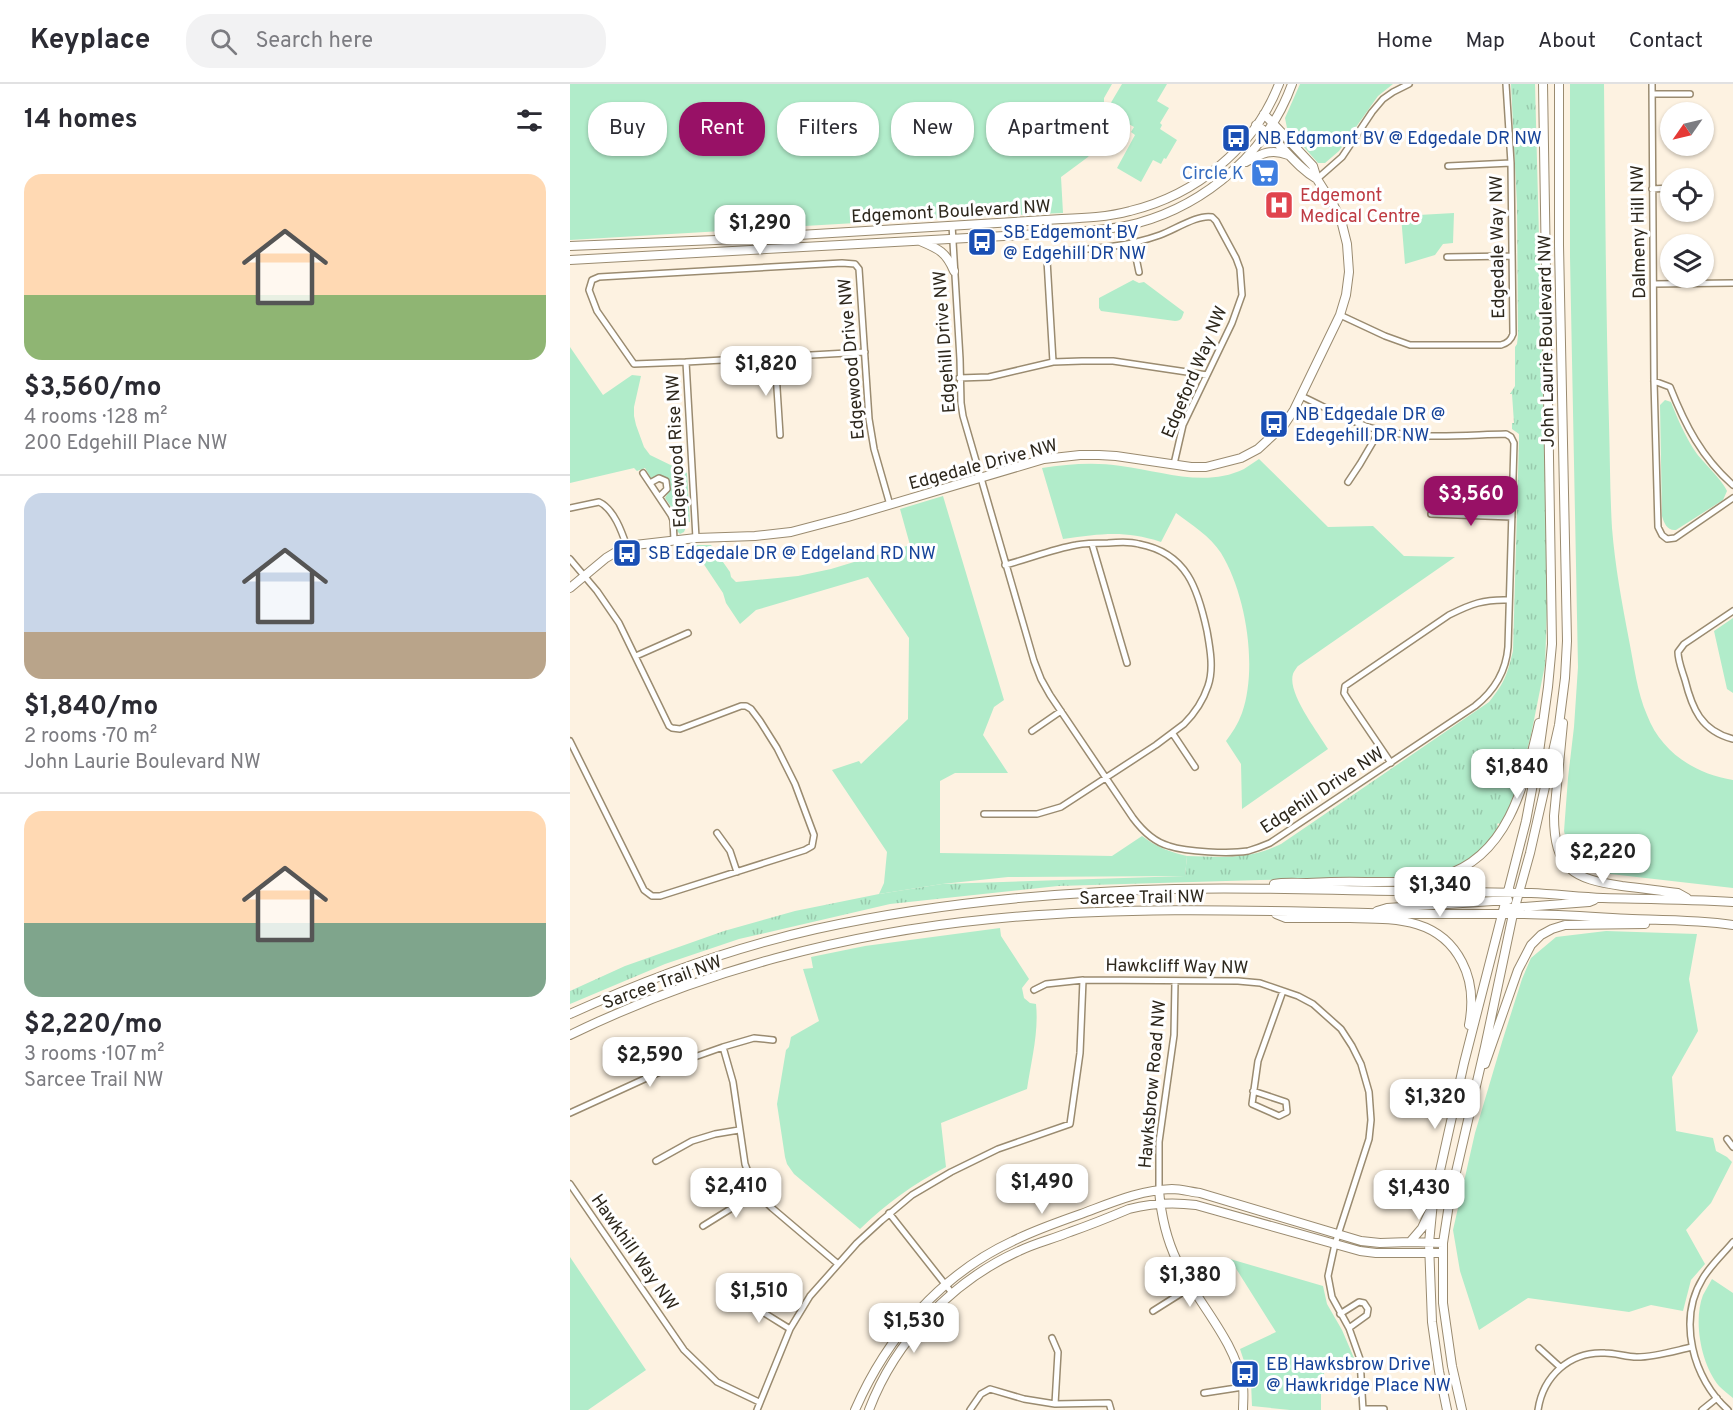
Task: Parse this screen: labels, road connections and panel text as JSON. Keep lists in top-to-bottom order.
{
  "streets": {
    "main road": [
      "Edgemont Boulevard NW",
      "John Laurie Boulevard NW",
      "Edgedale Drive NW",
      "Sarcee Trail NW"
    ],
    "street": [
      "Dalmeny Hill NW",
      "Edgedale Way NW",
      "Edgehill Drive NW",
      "Edgewood Drive NW",
      "Edgeford Way NW",
      "Edgewood Rise NW",
      "Hawkcliff Way NW",
      "Hawksbrow Road NW",
      "Hawkhill Way NW"
    ]
  },
  "crossings": [
    ["Edgemont Boulevard NW", "Edgehill Drive NW"],
    ["Edgemont Boulevard NW", "Edgedale Drive NW"],
    ["Edgedale Way NW", "Edgedale Drive NW"],
    ["John Laurie Boulevard NW", "Sarcee Trail NW"],
    ["Edgehill Drive NW", "Edgedale Drive NW"],
    ["Edgewood Drive NW", "Edgewood Rise NW"],
    ["Edgewood Drive NW", "Edgedale Drive NW"],
    ["Edgeford Way NW", "Edgedale Drive NW"],
    ["Edgewood Rise NW", "Edgedale Drive NW"],
    ["Hawkcliff Way NW", "Hawksbrow Road NW"],
    ["Hawkcliff Way NW", "Hawkhill Way NW"]
  ],
  "places": {
    "bus stop": [
      "NB Edgmont BV @ Edgedale DR NW",
      "SB Edgemont BV @ Edgehill DR NW",
      "NB Edgedale DR @ Edegehill DR NW",
      "SB Edgedale DR @ Edgeland RD NW",
      "EB Hawksbrow Drive @ Hawkridge Place NW"
    ],
    "supermarket": ["Circle K"],
    "hospital": ["Edgemont Medical Centre"]
  },
  "north": "bottom left",
  "page": {
    "header": "Keyplace",
    "search": "Search here",
    "nav": [
      "Home",
      "Map",
      "About",
      "Contact"
    ],
    "heading": "14 homes",
    "chip": [
      "Buy",
      "Rent",
      "Filters",
      "New",
      "Apartment"
    ],
    "list": [
      {
        "name": "$3,560/mo",
        "note": "4 rooms · 128 m² · 200 Edgehill Place NW"
      },
      {
        "name": "$1,840/mo",
        "note": "2 rooms · 70 m² · John Laurie Boulevard NW"
      },
      {
        "name": "$2,220/mo",
        "note": "3 rooms · 107 m² · Sarcee Trail NW"
      }
    ],
    "price": [
      "$1,290",
      "$1,820",
      "$3,560",
      "$1,840",
      "$2,220",
      "$1,340",
      "$2,590",
      "$1,320",
      "$1,490",
      "$2,410",
      "$1,430",
      "$1,380",
      "$1,510",
      "$1,530"
    ]
  }
}
